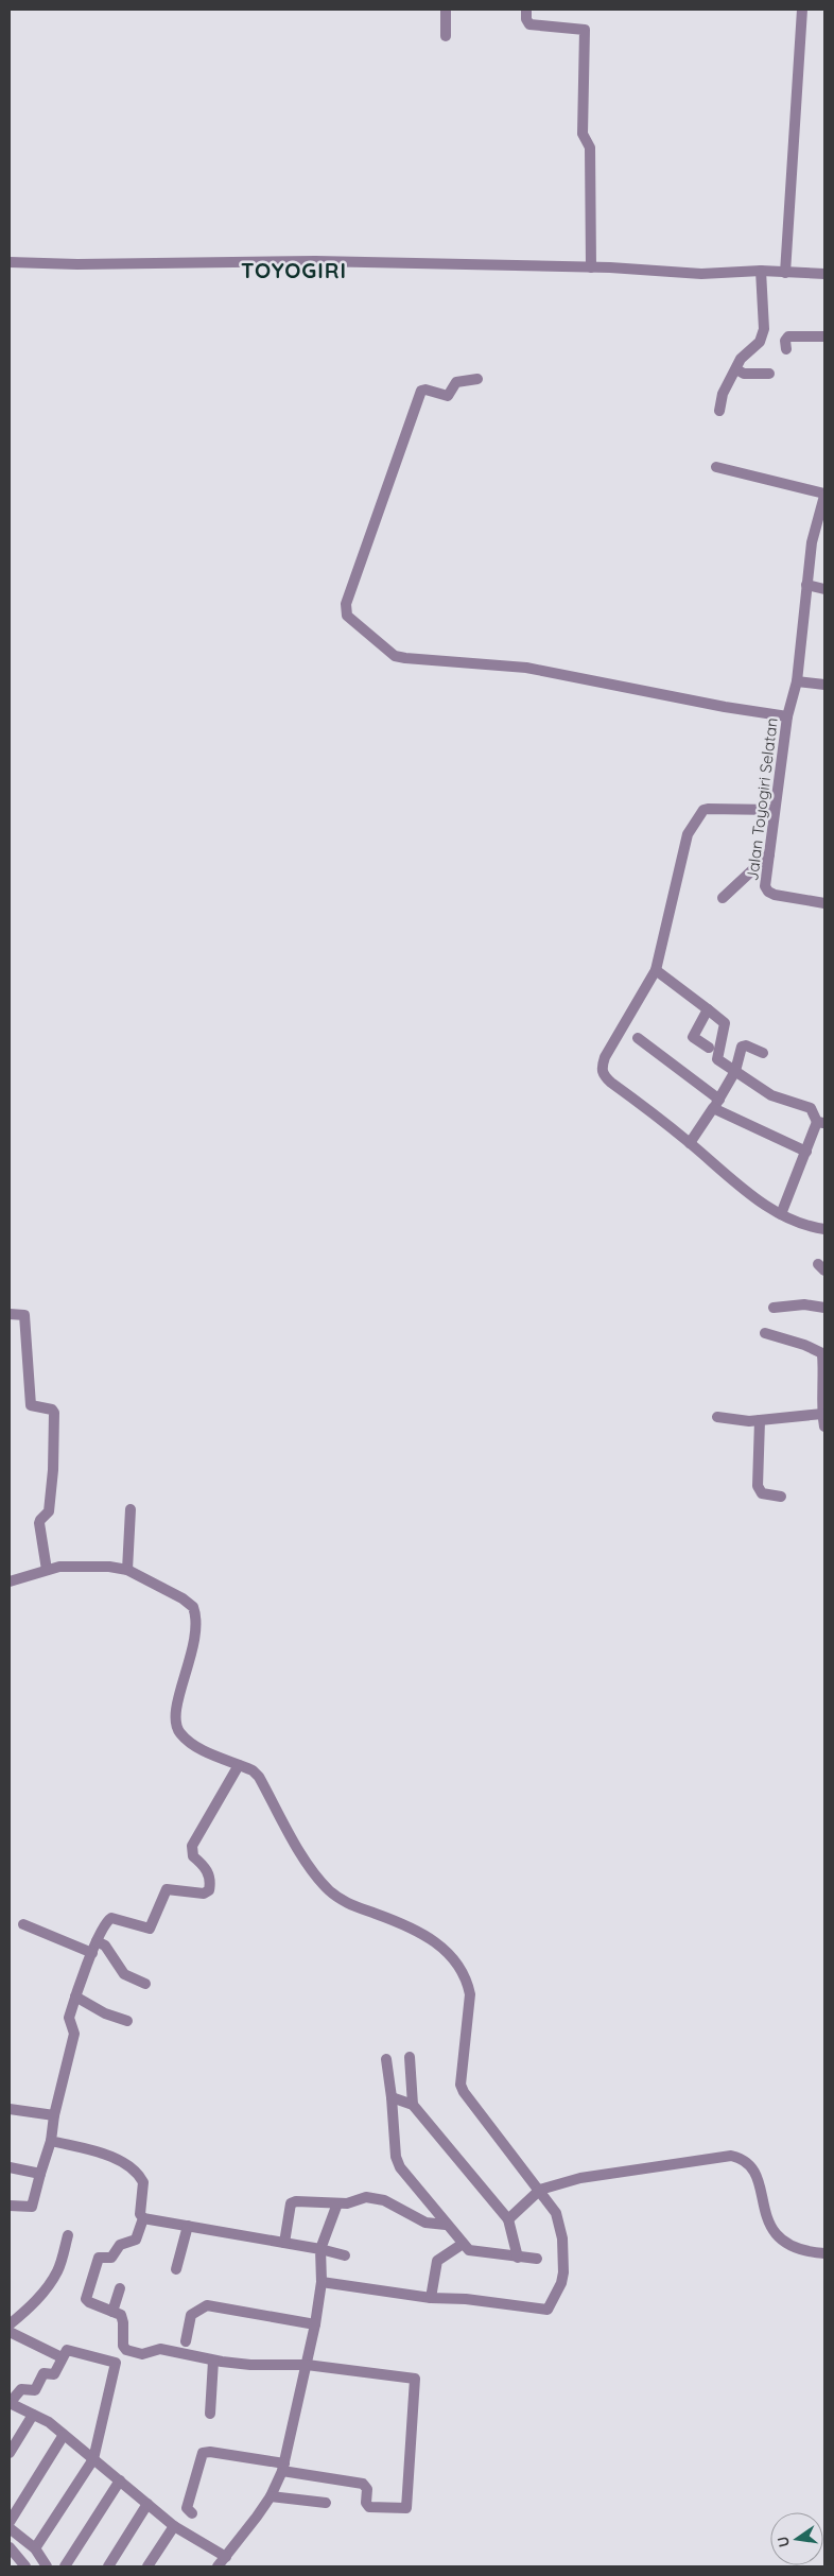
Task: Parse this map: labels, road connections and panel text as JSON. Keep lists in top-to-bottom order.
{
  "streets": {
    "street": ["Jalan Toyogiri Selatan"]
  },
  "districts": ["TOYOGIRI"],
  "north": "left"
}
